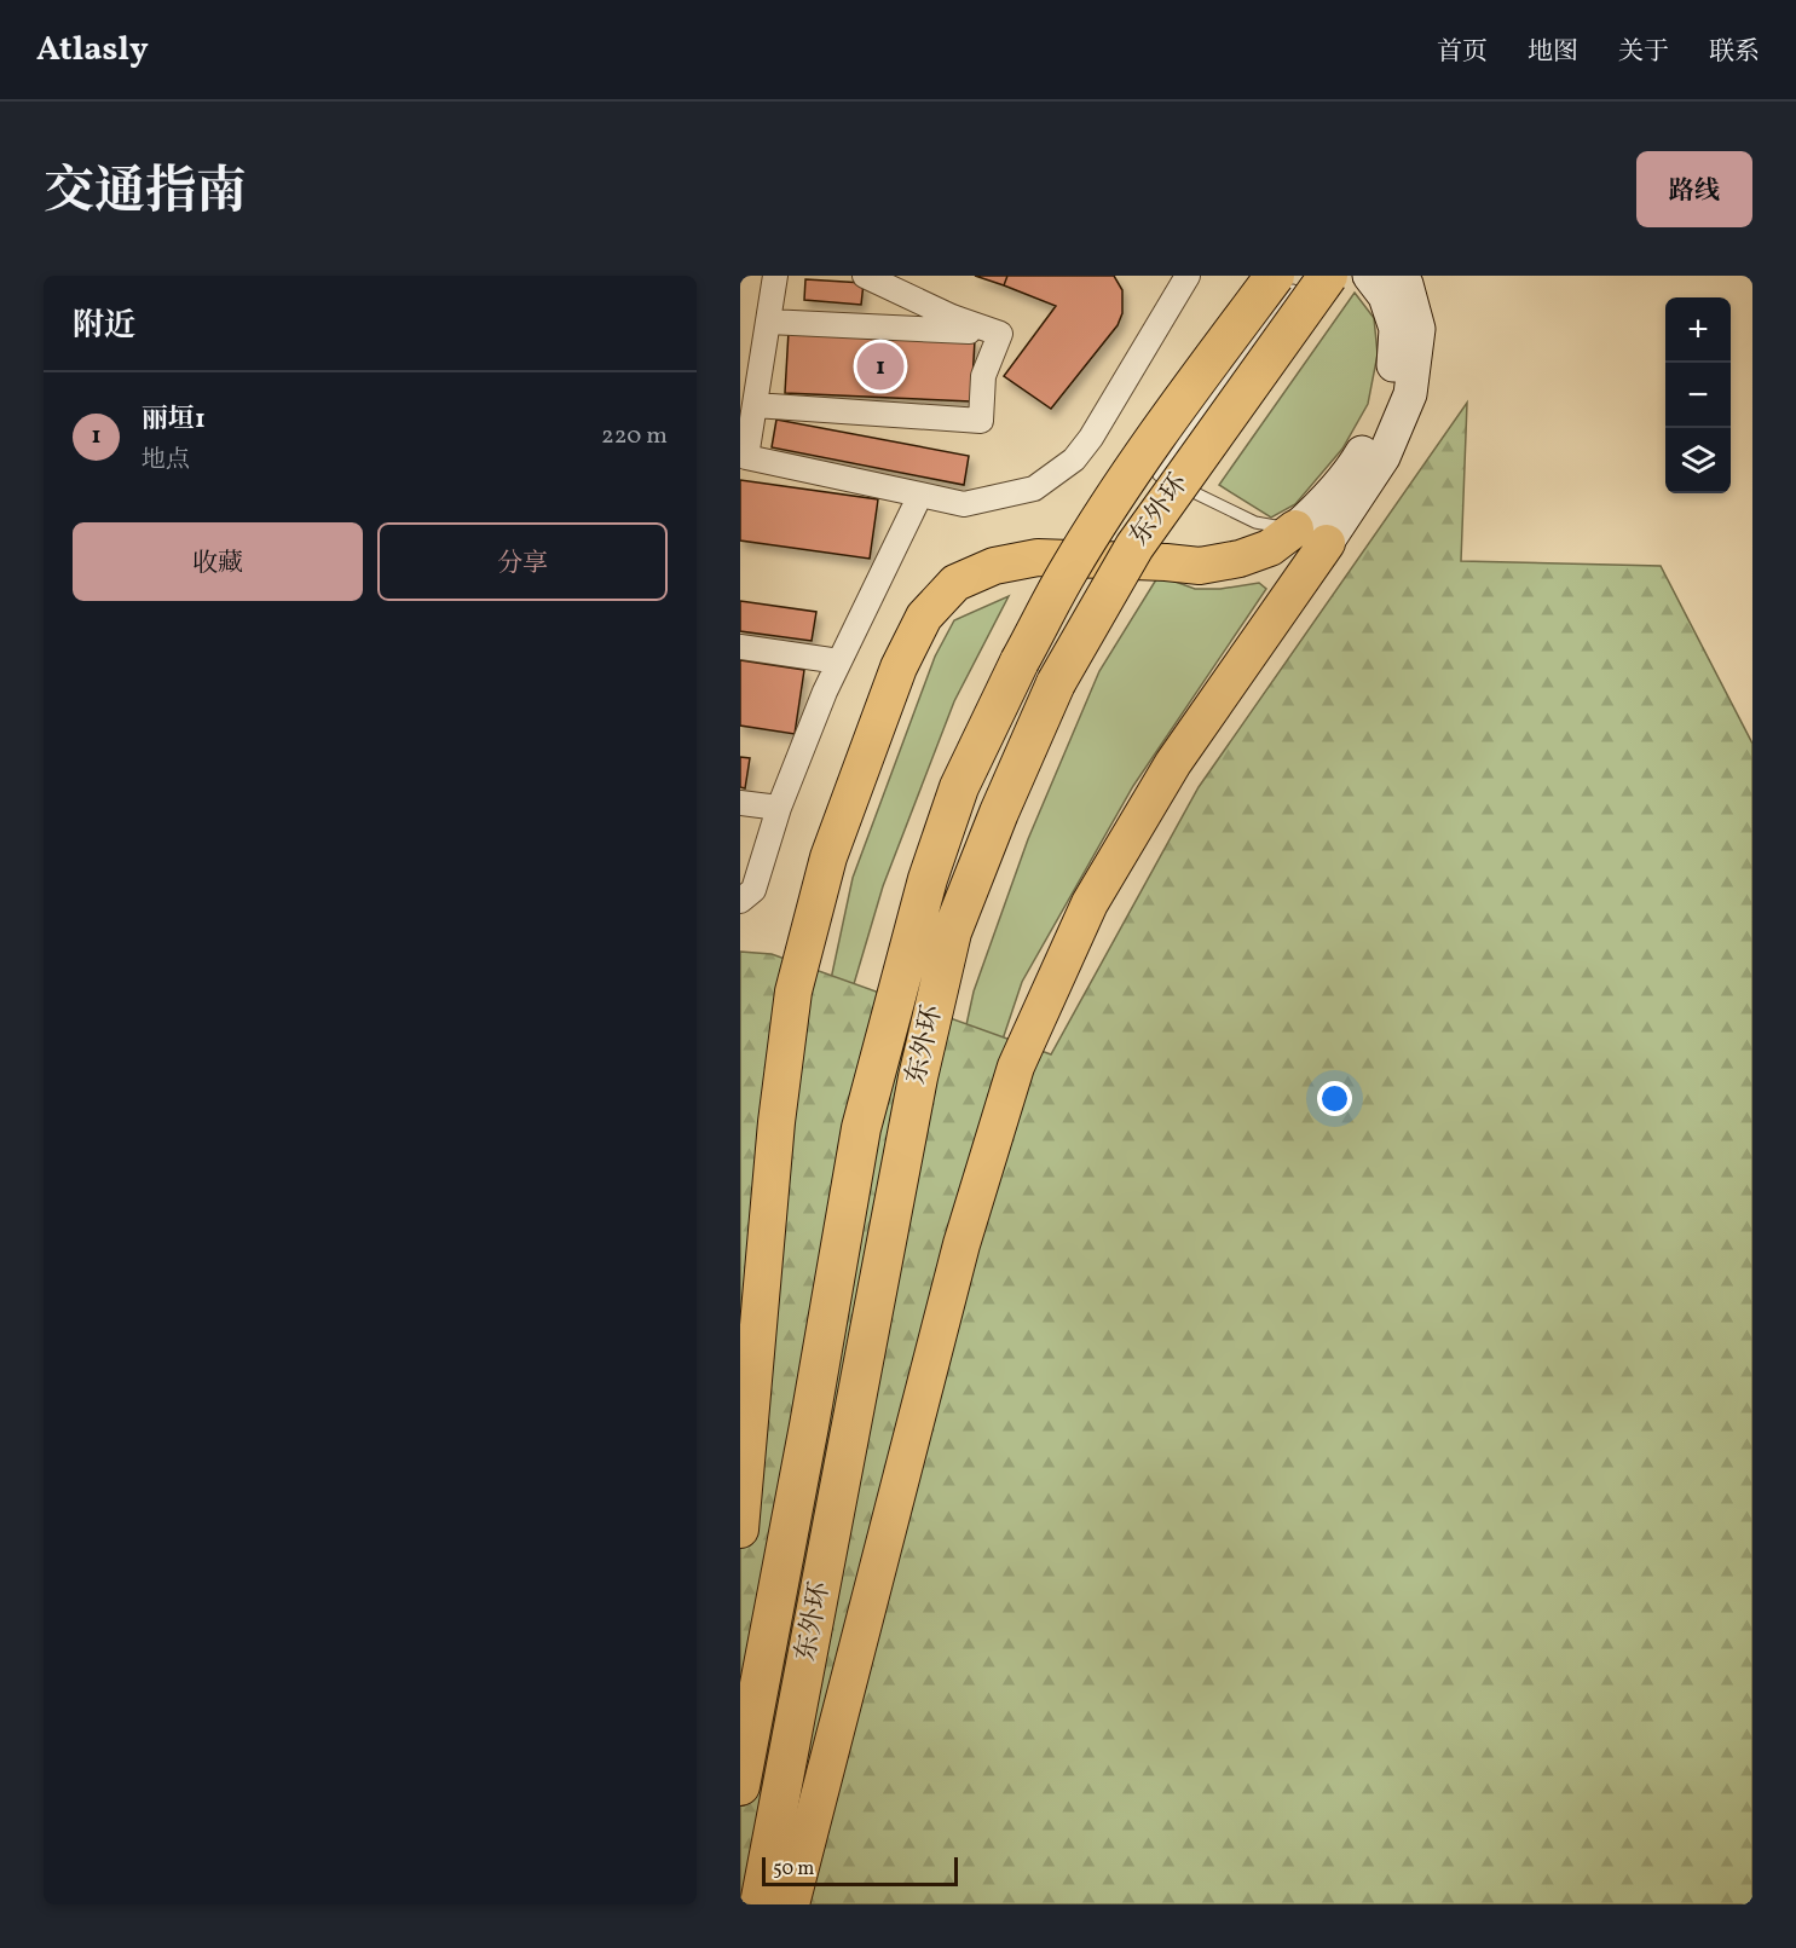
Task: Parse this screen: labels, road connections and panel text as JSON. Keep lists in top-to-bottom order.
{
  "streets": {
    "highway": ["东外环"]
  },
  "scale_bar": "50 m",
  "page": {
    "header": "Atlasly",
    "nav": [
      "首页",
      "地图",
      "关于",
      "联系"
    ],
    "title": "交通指南",
    "buttons": [
      "路线",
      ["收藏", "分享"]
    ],
    "heading": "附近",
    "map_buttons": ["+", "−"],
    "pins": "1",
    "list": [
      {
        "mark": "1",
        "name": "丽垣1",
        "note": "地点",
        "value": "220 m"
      }
    ],
    "scale": "50 m"
  }
}
